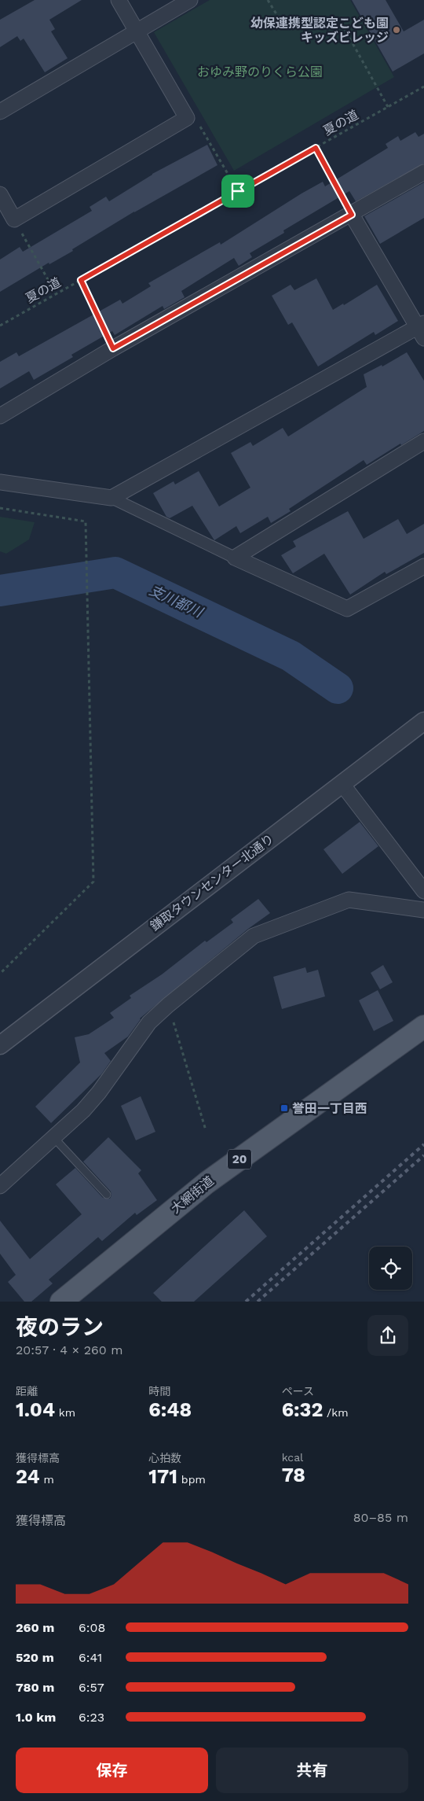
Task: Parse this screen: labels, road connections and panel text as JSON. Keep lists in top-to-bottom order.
{
  "streets": {
    "main road": ["20", "大網街道"],
    "street": ["鎌取タウンセンター北通り"],
    "path": ["夏の道"]
  },
  "water": ["支川都川"],
  "parks": ["おゆみ野のりくら公園"],
  "places": {
    "other": ["幼保連携型認定こども園 キッズビレッジ"],
    "transit": ["誉田一丁目西"]
  },
  "page": {
    "heading": ["夜のラン", "20:57 · 4 × 260 m"],
    "stats": [
      ["距離", "1.04 km"],
      ["時間", "6:48"],
      ["ペース", "6:32 /km"],
      ["獲得標高", "24 m"],
      ["心拍数", "171 bpm"],
      ["kcal", "78"]
    ],
    "chart": ["獲得標高", "80–85 m"],
    "list": [
      {
        "name": "260 m",
        "note": "6:08"
      },
      {
        "name": "520 m",
        "note": "6:41"
      },
      {
        "name": "780 m",
        "note": "6:57"
      },
      {
        "name": "1.0 km",
        "note": "6:23"
      }
    ],
    "buttons": ["保存", "共有"]
  }
}
